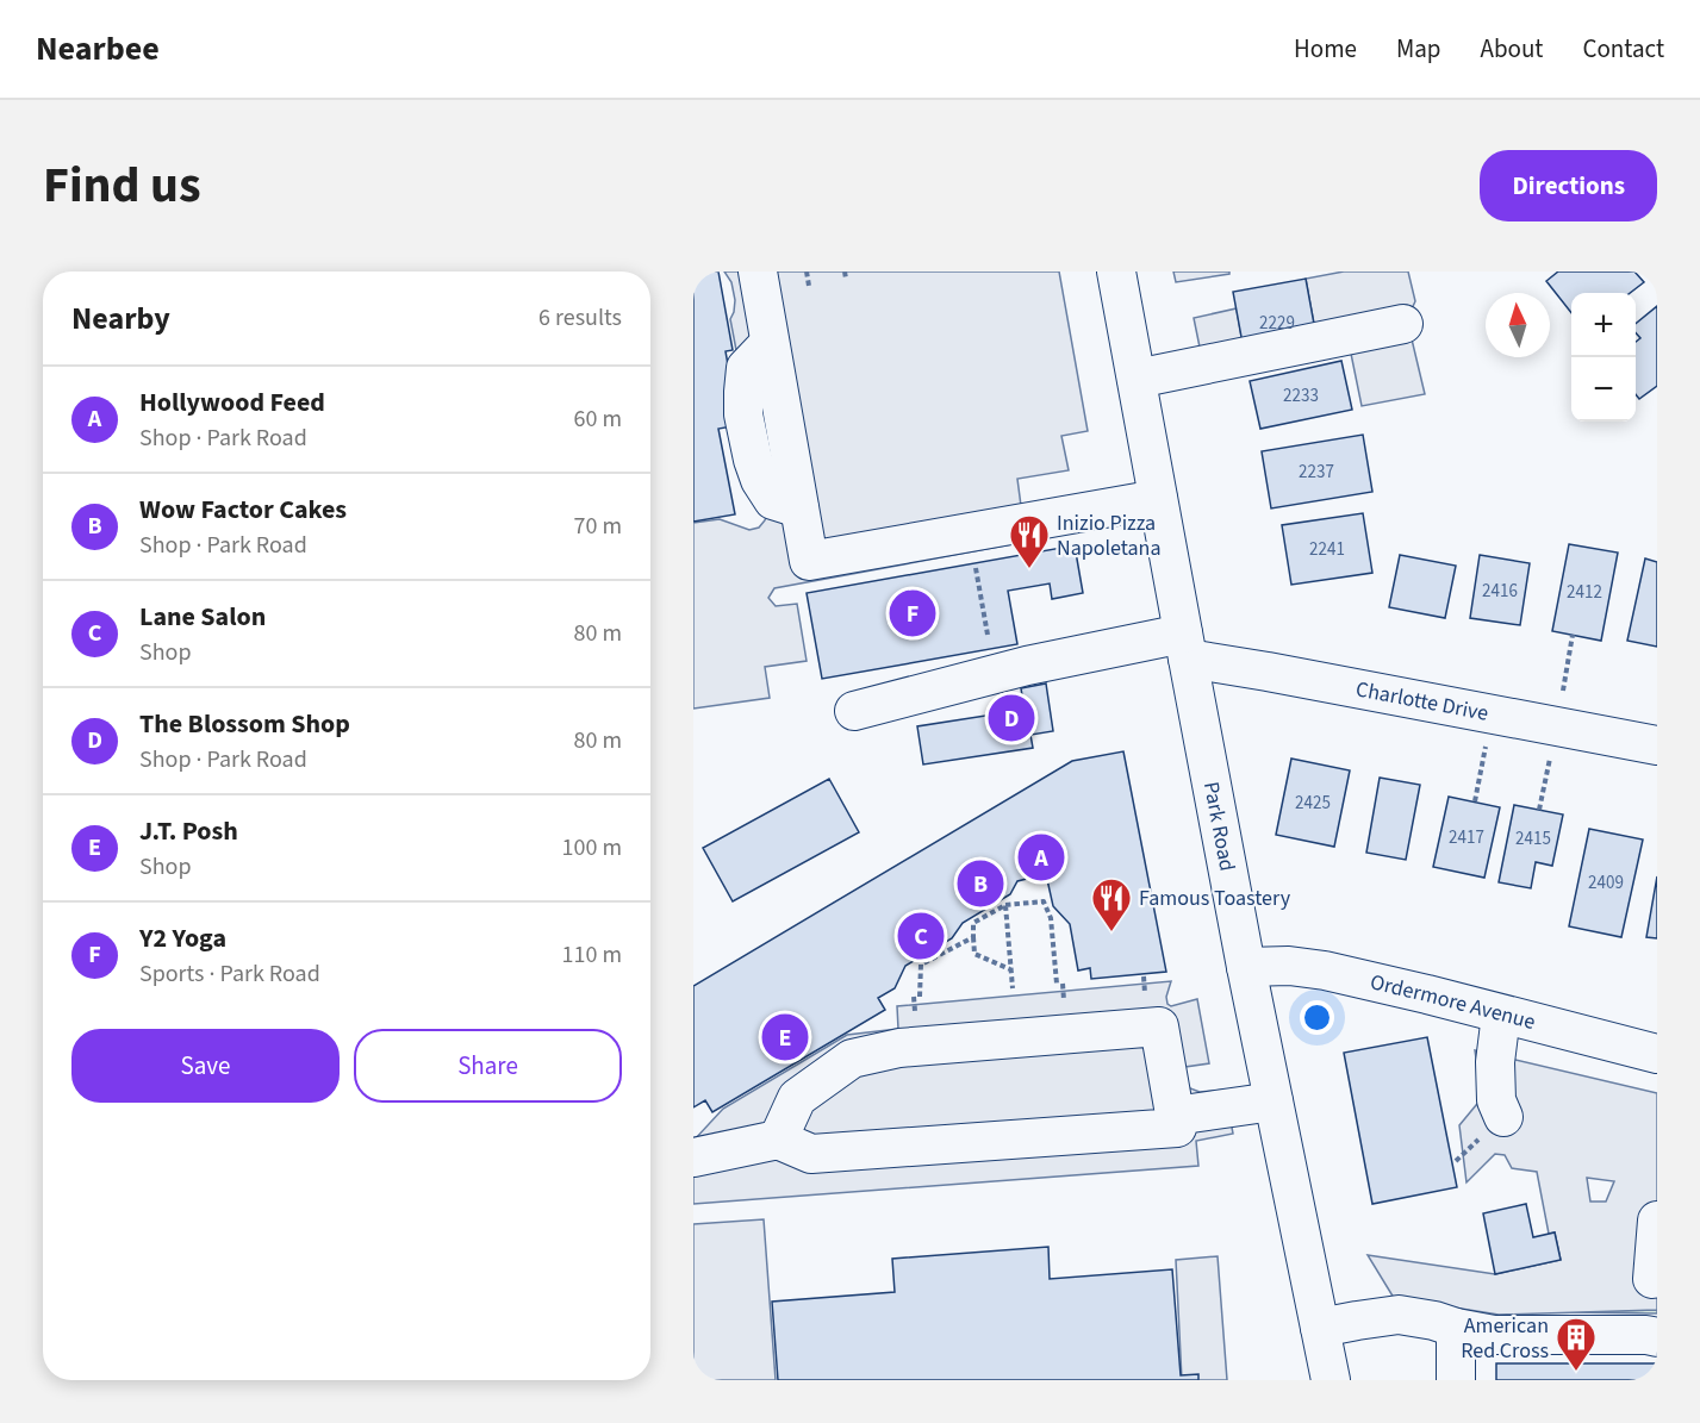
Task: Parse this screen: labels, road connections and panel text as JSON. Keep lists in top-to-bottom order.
{
  "streets": {
    "street": ["Charlotte Drive", "Park Road", "Ordermore Avenue"]
  },
  "crossings": [
    ["Charlotte Drive", "Park Road"],
    ["Park Road", "Ordermore Avenue"]
  ],
  "places": {
    "restaurant": ["Inizio Pizza Napoletana", "Famous Toastery"],
    "building": ["American Red Cross"]
  },
  "house_numbers": [
    "2229",
    "2233",
    "2237",
    "2241",
    "2416",
    "2412",
    "2425",
    "2417",
    "2415",
    "2409"
  ],
  "north": "top",
  "page": {
    "header": "Nearbee",
    "nav": [
      "Home",
      "Map",
      "About",
      "Contact"
    ],
    "title": "Find us",
    "buttons": [
      "Directions",
      ["Save", "Share"]
    ],
    "heading": ["Nearby", "6 results"],
    "map_buttons": ["+", "−"],
    "list": [
      {
        "mark": "A",
        "name": "Hollywood Feed",
        "note": "Shop · Park Road",
        "value": "60 m"
      },
      {
        "mark": "B",
        "name": "Wow Factor Cakes",
        "note": "Shop · Park Road",
        "value": "70 m"
      },
      {
        "mark": "C",
        "name": "Lane Salon",
        "note": "Shop",
        "value": "80 m"
      },
      {
        "mark": "D",
        "name": "The Blossom Shop",
        "note": "Shop · Park Road",
        "value": "80 m"
      },
      {
        "mark": "E",
        "name": "J.T. Posh",
        "note": "Shop",
        "value": "100 m"
      },
      {
        "mark": "F",
        "name": "Y2 Yoga",
        "note": "Sports · Park Road",
        "value": "110 m"
      }
    ],
    "pins": [
      "F",
      "D",
      "A",
      "B",
      "C",
      "E"
    ]
  }
}
